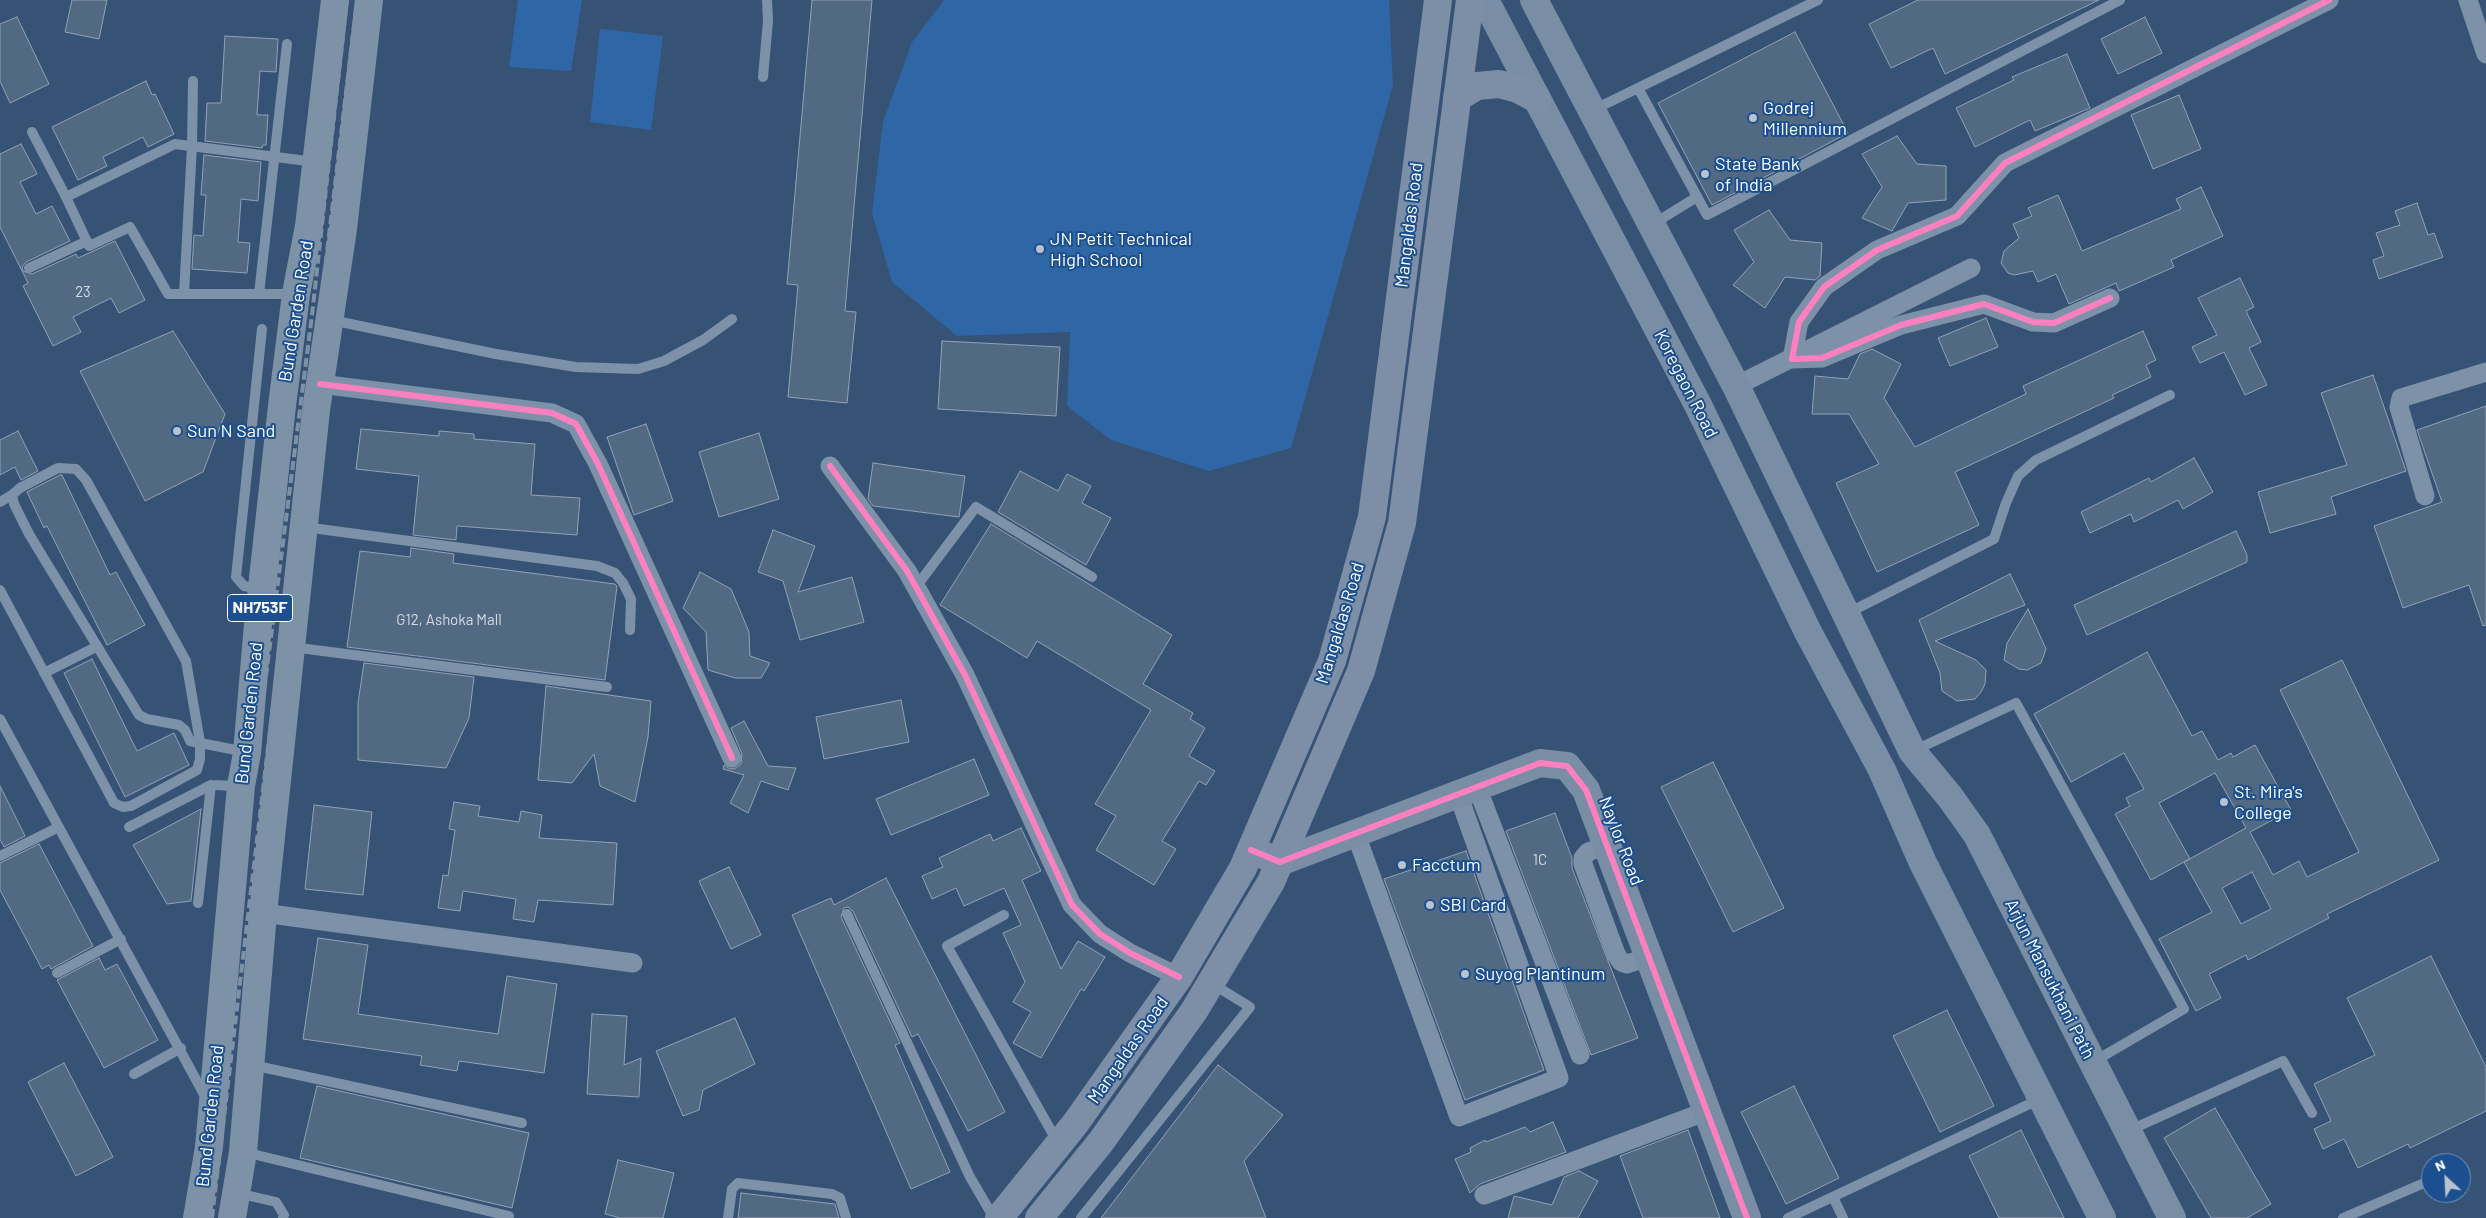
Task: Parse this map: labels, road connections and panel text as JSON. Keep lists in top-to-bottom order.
{
  "streets": {
    "highway": ["Bund Garden Road", "NH753F"],
    "main road": [
      "Mangaldas Road",
      "Koregaon Road",
      "Naylor Road",
      "Arjun Mansukhani Path"
    ]
  },
  "crossings": [
    ["Mangaldas Road", "Naylor Road"]
  ],
  "places": [
    "Godrej Millennium",
    "State Bank of India",
    "JN Petit Technical High School",
    "Sun N Sand",
    "St. Mira's College",
    "Facctum",
    "SBI Card",
    "Suyog Plantinum"
  ],
  "house_numbers": ["23", "G12, Ashoka Mall", "1C"],
  "north": "top left"
}
